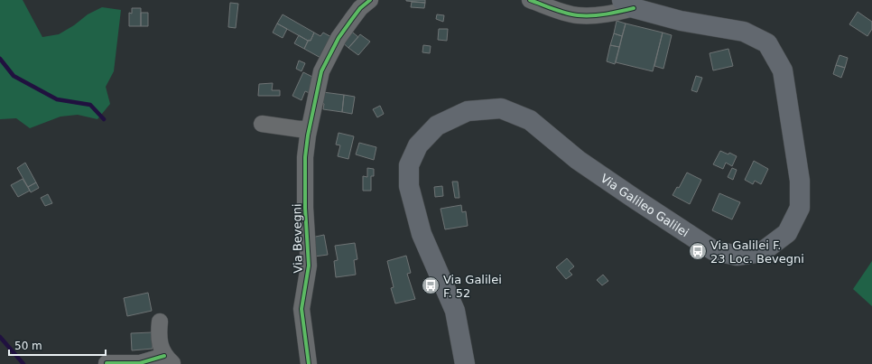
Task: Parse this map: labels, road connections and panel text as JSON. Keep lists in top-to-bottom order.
{
  "streets": {
    "main road": ["Via Galileo Galilei"],
    "street": ["Via Bevegni"]
  },
  "places": {
    "bus stop": ["Via Galilei F. 23 Loc. Bevegni", "Via Galilei F. 52"]
  },
  "scale_bar": "50 m"
}
